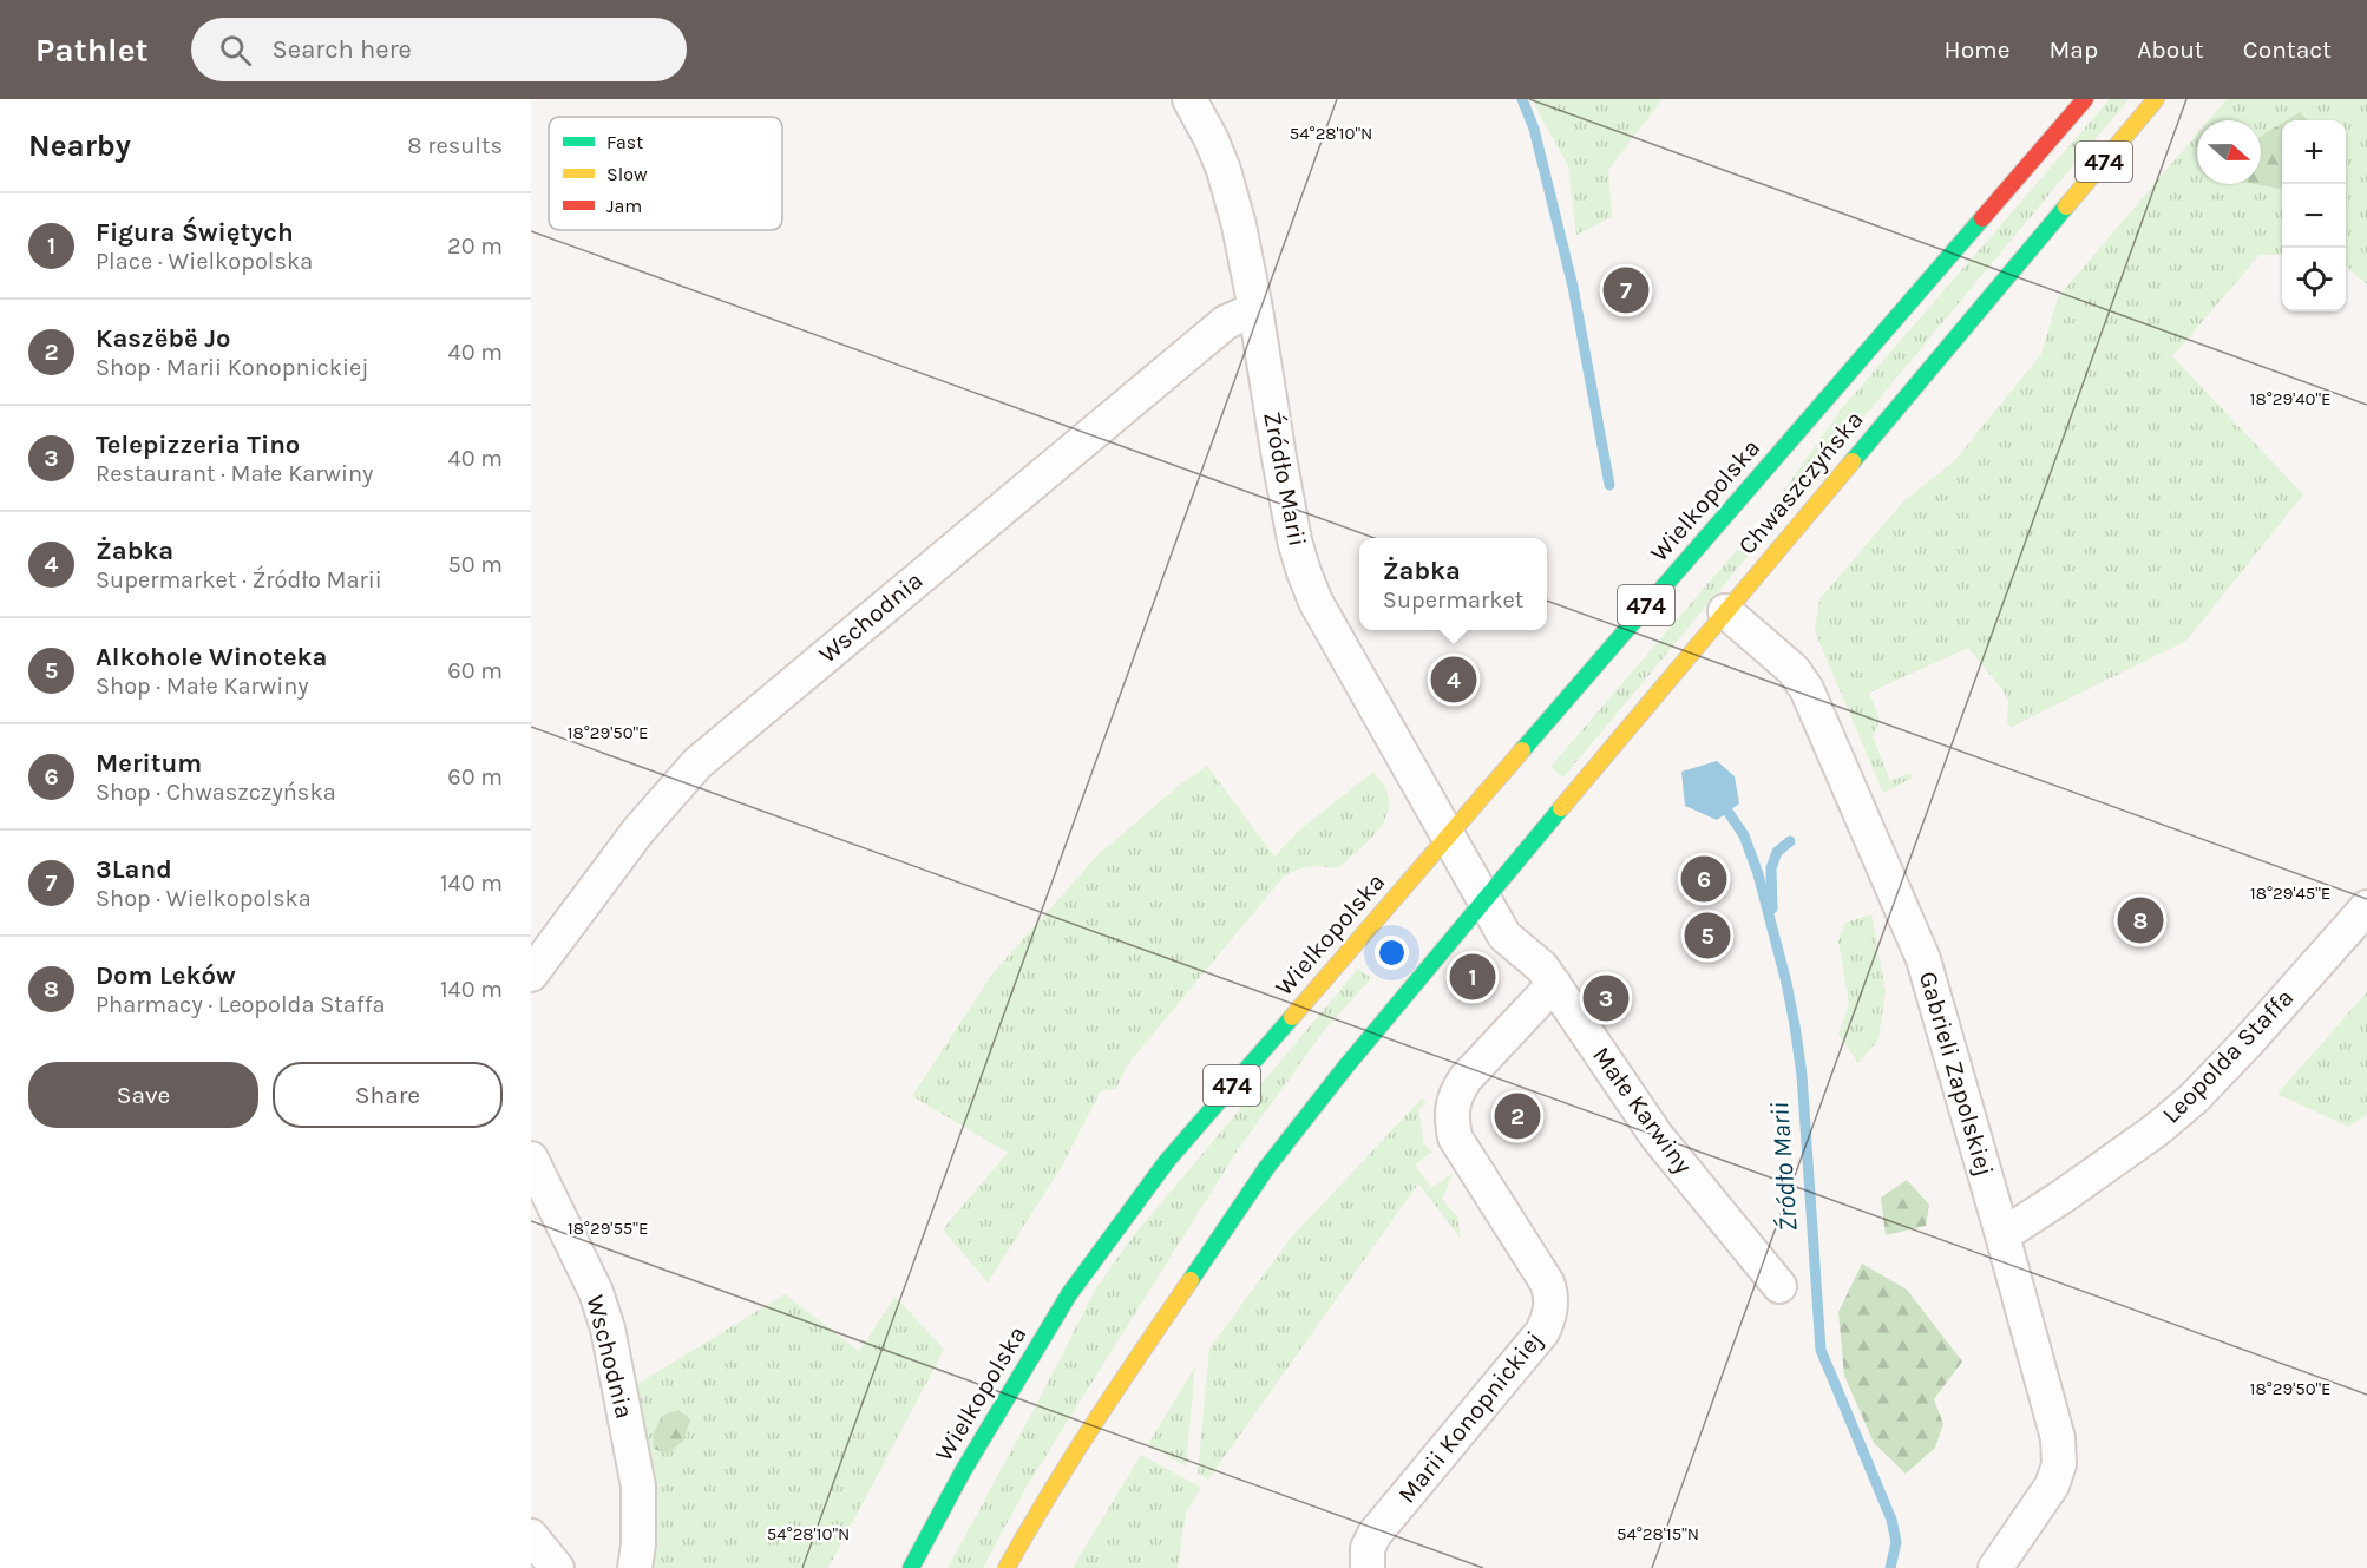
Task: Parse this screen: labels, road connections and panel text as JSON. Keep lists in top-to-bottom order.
{
  "streets": {
    "main road": ["474", "Chwaszczyńska", "Wielkopolska"],
    "street": [
      "Źródło Marii",
      "Wschodnia",
      "Leopolda Staffa",
      "Gabrieli Zapolskiej",
      "Małe Karwiny",
      "Marii Konopnickiej"
    ]
  },
  "crossings": [
    ["474", "Źródło Marii"],
    ["474", "Chwaszczyńska"],
    ["474", "Małe Karwiny"],
    ["Źródło Marii", "Chwaszczyńska"],
    ["Źródło Marii", "Wielkopolska"],
    ["Źródło Marii", "Wschodnia"],
    ["Źródło Marii", "Małe Karwiny"],
    ["Chwaszczyńska", "Wielkopolska"],
    ["Chwaszczyńska", "Gabrieli Zapolskiej"],
    ["Chwaszczyńska", "Małe Karwiny"],
    ["Leopolda Staffa", "Gabrieli Zapolskiej"],
    ["Małe Karwiny", "Marii Konopnickiej"]
  ],
  "water": ["Źródło Marii"],
  "legend": ["Fast", "Slow", "Jam"],
  "north": "right",
  "page": {
    "header": "Pathlet",
    "search": "Search here",
    "nav": [
      "Home",
      "Map",
      "About",
      "Contact"
    ],
    "heading": ["Nearby", "8 results"],
    "map_buttons": ["+", "−"],
    "list": [
      {
        "mark": "1",
        "name": "Figura Świętych",
        "note": "Place · Wielkopolska",
        "value": "20 m"
      },
      {
        "mark": "2",
        "name": "Kaszëbë Jo",
        "note": "Shop · Marii Konopnickiej",
        "value": "40 m"
      },
      {
        "mark": "3",
        "name": "Telepizzeria Tino",
        "note": "Restaurant · Małe Karwiny",
        "value": "40 m"
      },
      {
        "mark": "4",
        "name": "Żabka",
        "note": "Supermarket · Źródło Marii",
        "value": "50 m"
      },
      {
        "mark": "5",
        "name": "Alkohole Winoteka",
        "note": "Shop · Małe Karwiny",
        "value": "60 m"
      },
      {
        "mark": "6",
        "name": "Meritum",
        "note": "Shop · Chwaszczyńska",
        "value": "60 m"
      },
      {
        "mark": "7",
        "name": "3Land",
        "note": "Shop · Wielkopolska",
        "value": "140 m"
      },
      {
        "mark": "8",
        "name": "Dom Leków",
        "note": "Pharmacy · Leopolda Staffa",
        "value": "140 m"
      }
    ],
    "pins": [
      "7",
      "4",
      "6",
      "8",
      "5",
      "1",
      "3",
      "2"
    ],
    "popup": ["Żabka", "Supermarket"],
    "buttons": ["Save", "Share"]
  },
  "coordinates": [
    "54°28'10\"N",
    "18°29'40\"E",
    "18°29'50\"E",
    "18°29'45\"E",
    "18°29'55\"E",
    "54°28'15\"N"
  ]
}
